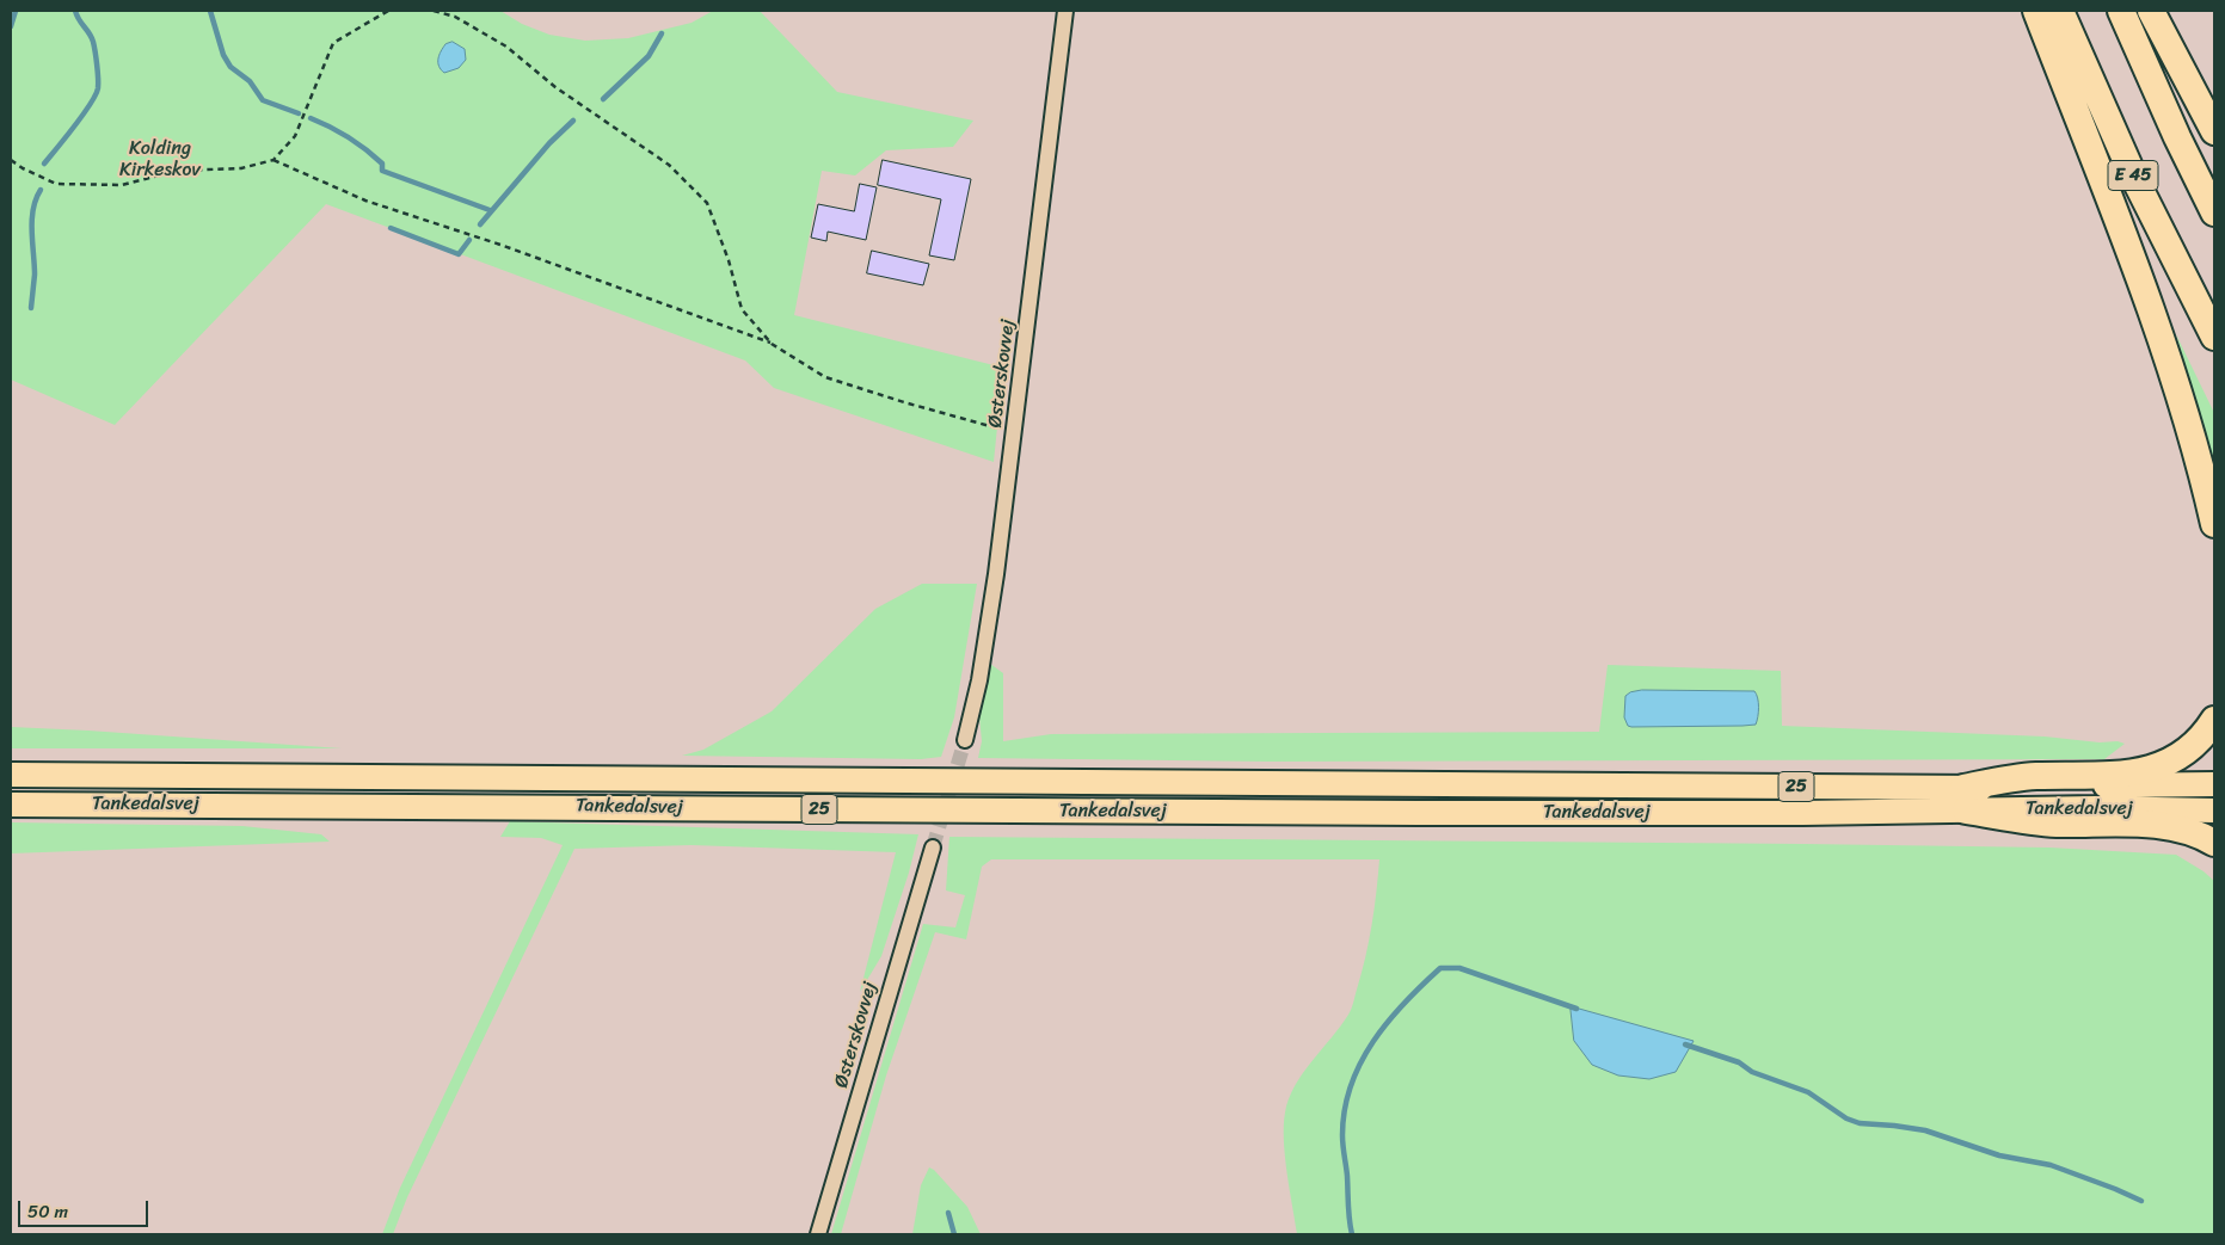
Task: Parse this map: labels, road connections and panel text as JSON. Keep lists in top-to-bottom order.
{
  "streets": {
    "highway": ["E 45", "25", "Tankedalsvej"],
    "street": ["Østerskovvej"]
  },
  "parks": ["Kolding Kirkeskov"],
  "scale_bar": "50 m"
}
